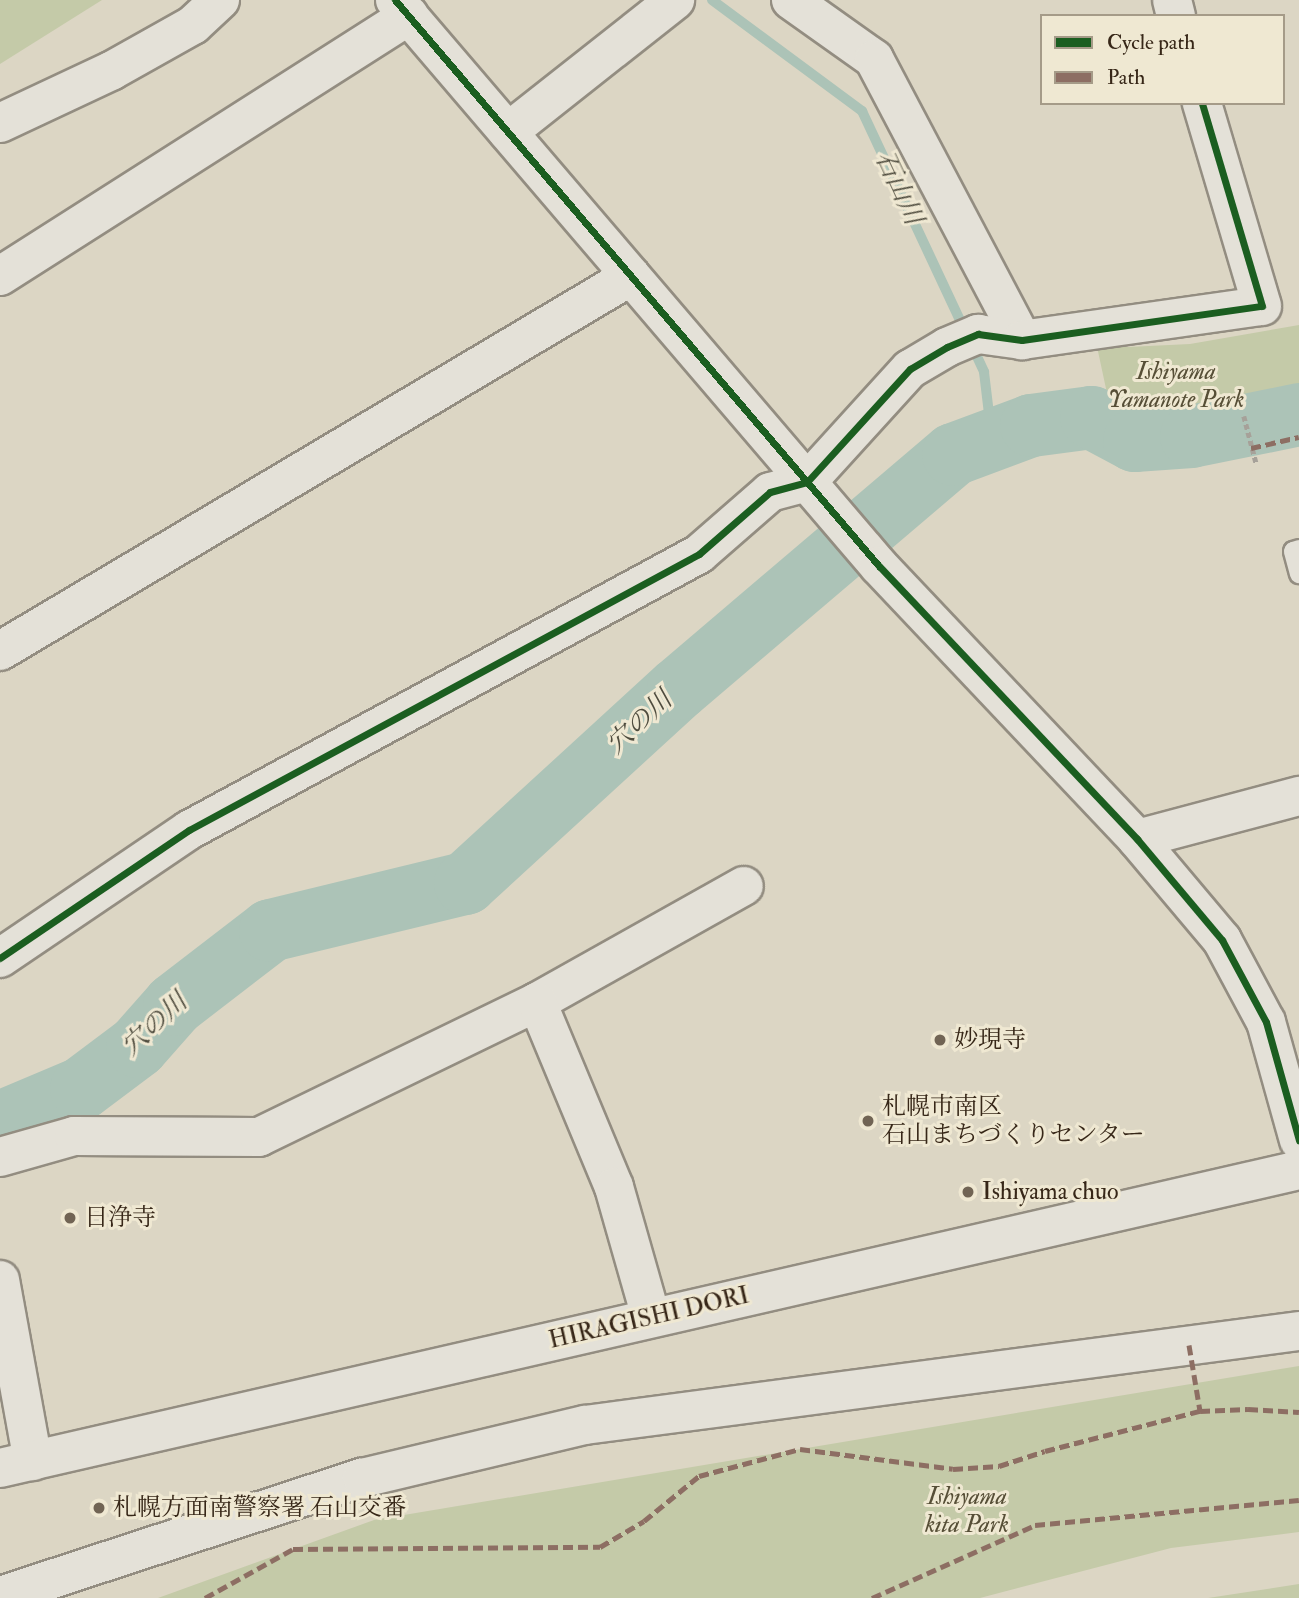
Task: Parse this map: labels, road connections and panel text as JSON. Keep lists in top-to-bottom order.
{
  "streets": {
    "street": ["HIRAGISHI DORI"]
  },
  "water": ["石山川", "穴の川"],
  "parks": ["Ishiyama Yamanote Park", "Ishiyama kita Park"],
  "places": [
    "妙現寺",
    "札幌市南区 石山まちづくりセンター",
    "Ishiyama chuo",
    "日浄寺",
    "札幌方面南警察署 石山交番"
  ],
  "legend": ["Cycle path", "Path"]
}
